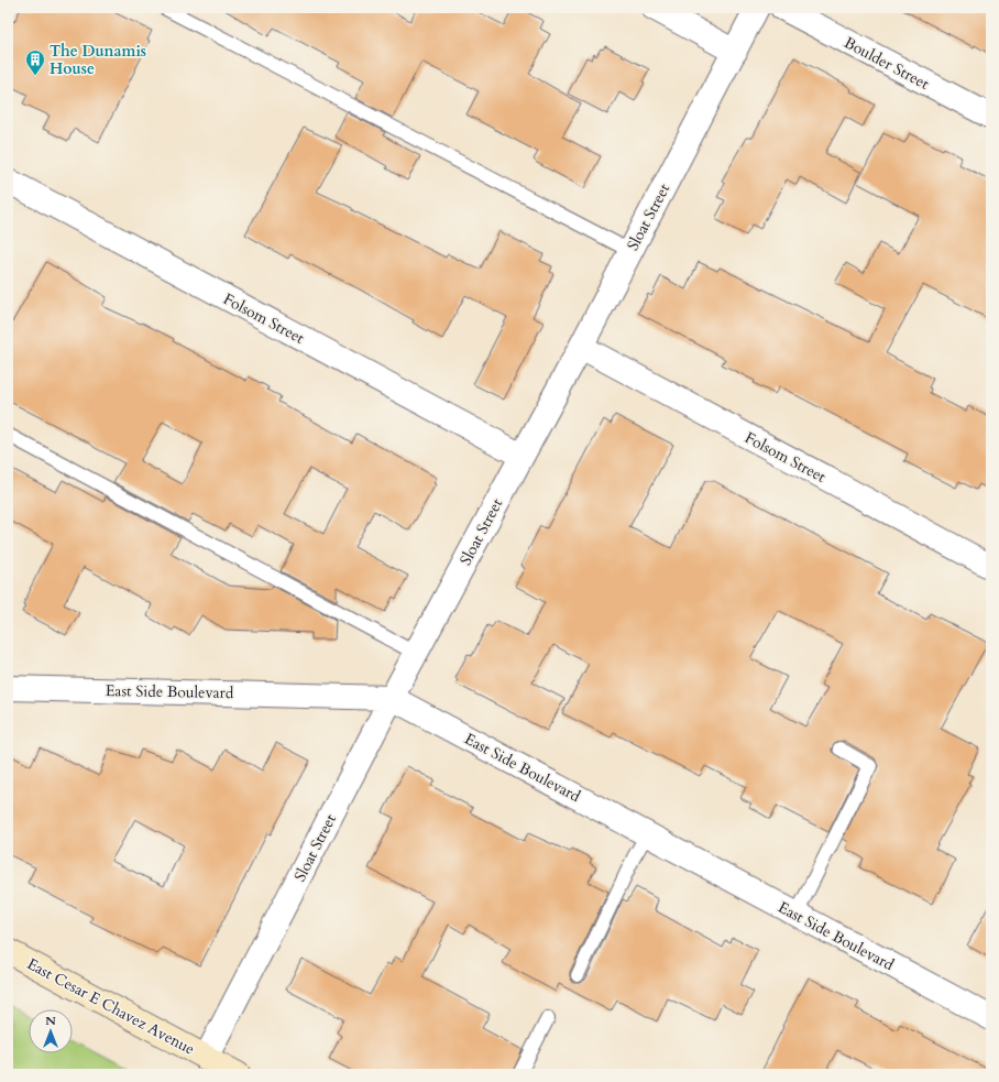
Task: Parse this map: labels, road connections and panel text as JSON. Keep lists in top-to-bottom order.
{
  "streets": {
    "main road": ["East Cesar E Chavez Avenue"],
    "street": [
      "Boulder Street",
      "Sloat Street",
      "Folsom Street",
      "East Side Boulevard"
    ]
  },
  "crossings": [
    ["Sloat Street", "Folsom Street"],
    ["Sloat Street", "East Side Boulevard"],
    ["Sloat Street", "East Cesar E Chavez Avenue"]
  ],
  "places": {
    "building": ["The Dunamis House"]
  },
  "north": "top"
}
